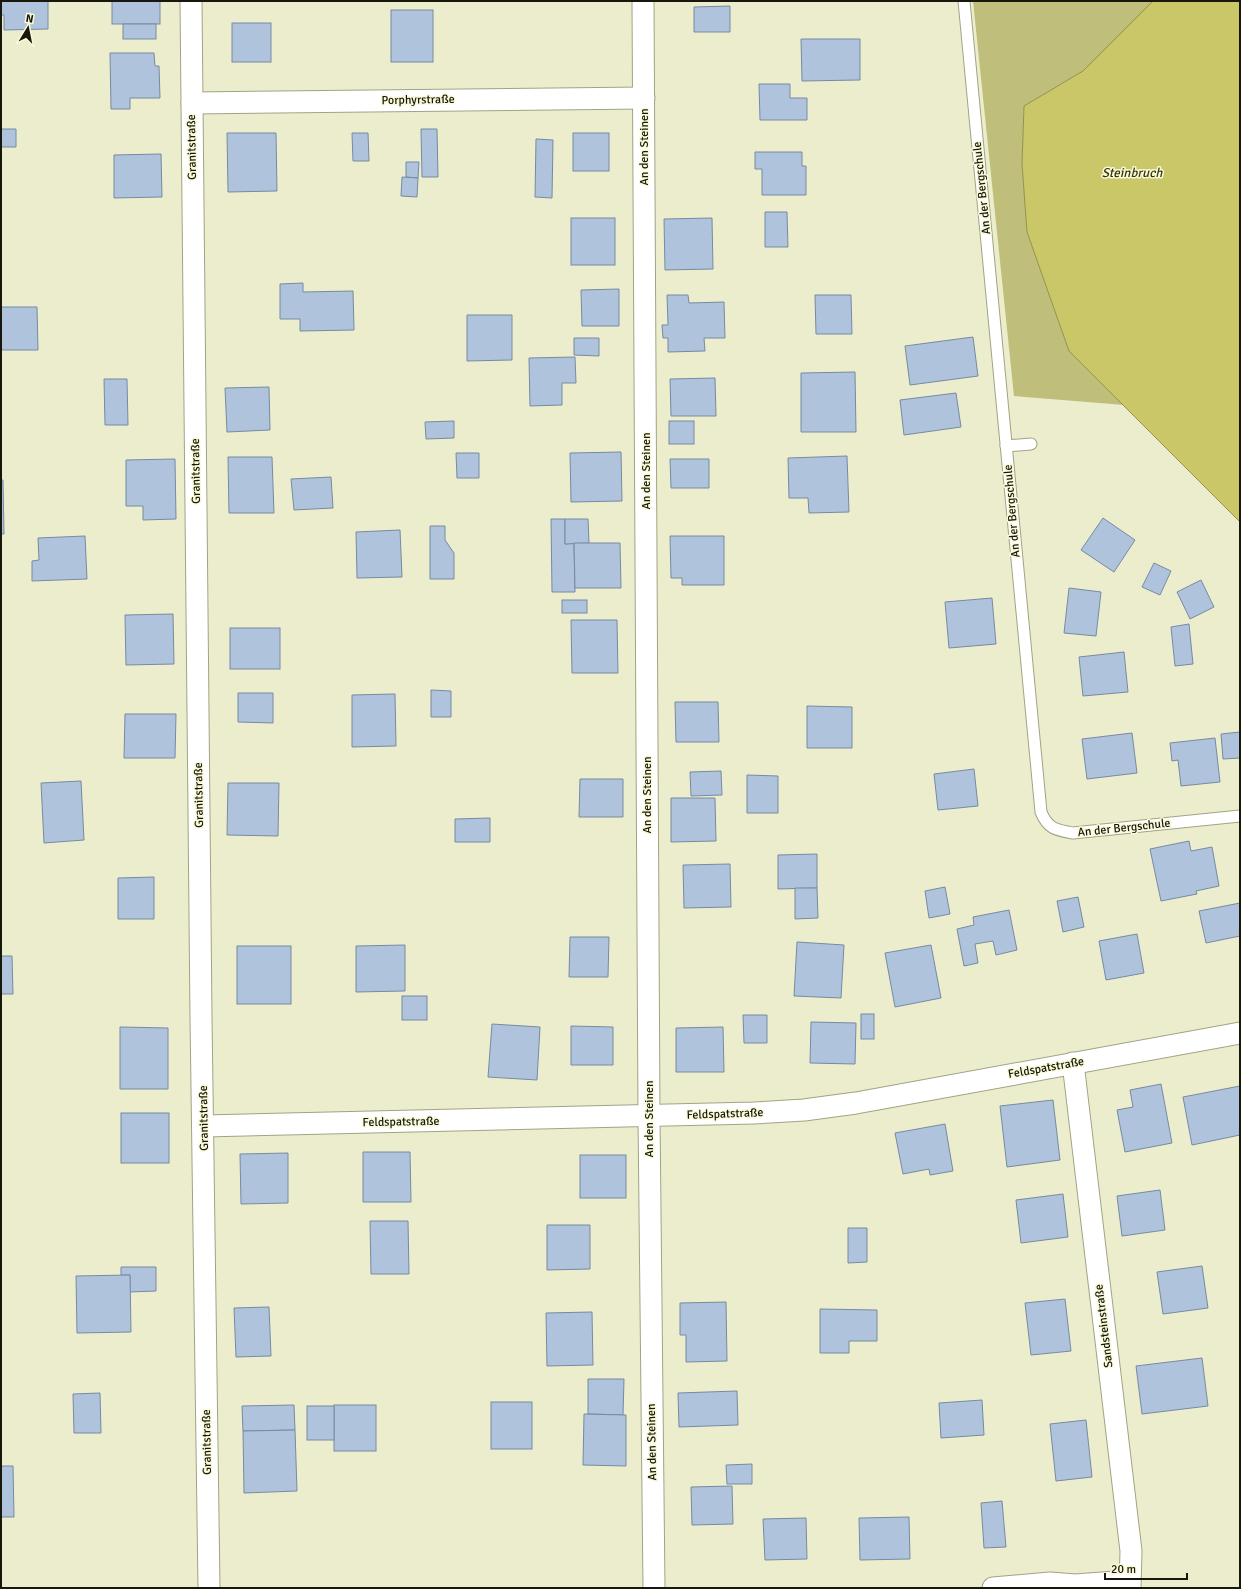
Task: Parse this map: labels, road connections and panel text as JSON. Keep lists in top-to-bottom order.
{
  "streets": {
    "street": [
      "Porphyrstraße",
      "Granitstraße",
      "An den Steinen",
      "Feldspatstraße",
      "Sandsteinstraße"
    ],
    "lane": ["An der Bergschule"]
  },
  "crossings": [
    ["Porphyrstraße", "Granitstraße"],
    ["Porphyrstraße", "An den Steinen"],
    ["Granitstraße", "Feldspatstraße"],
    ["An den Steinen", "Feldspatstraße"],
    ["Feldspatstraße", "Sandsteinstraße"]
  ],
  "water": ["Steinbruch"],
  "scale_bar": "20 m",
  "north": "top"
}
